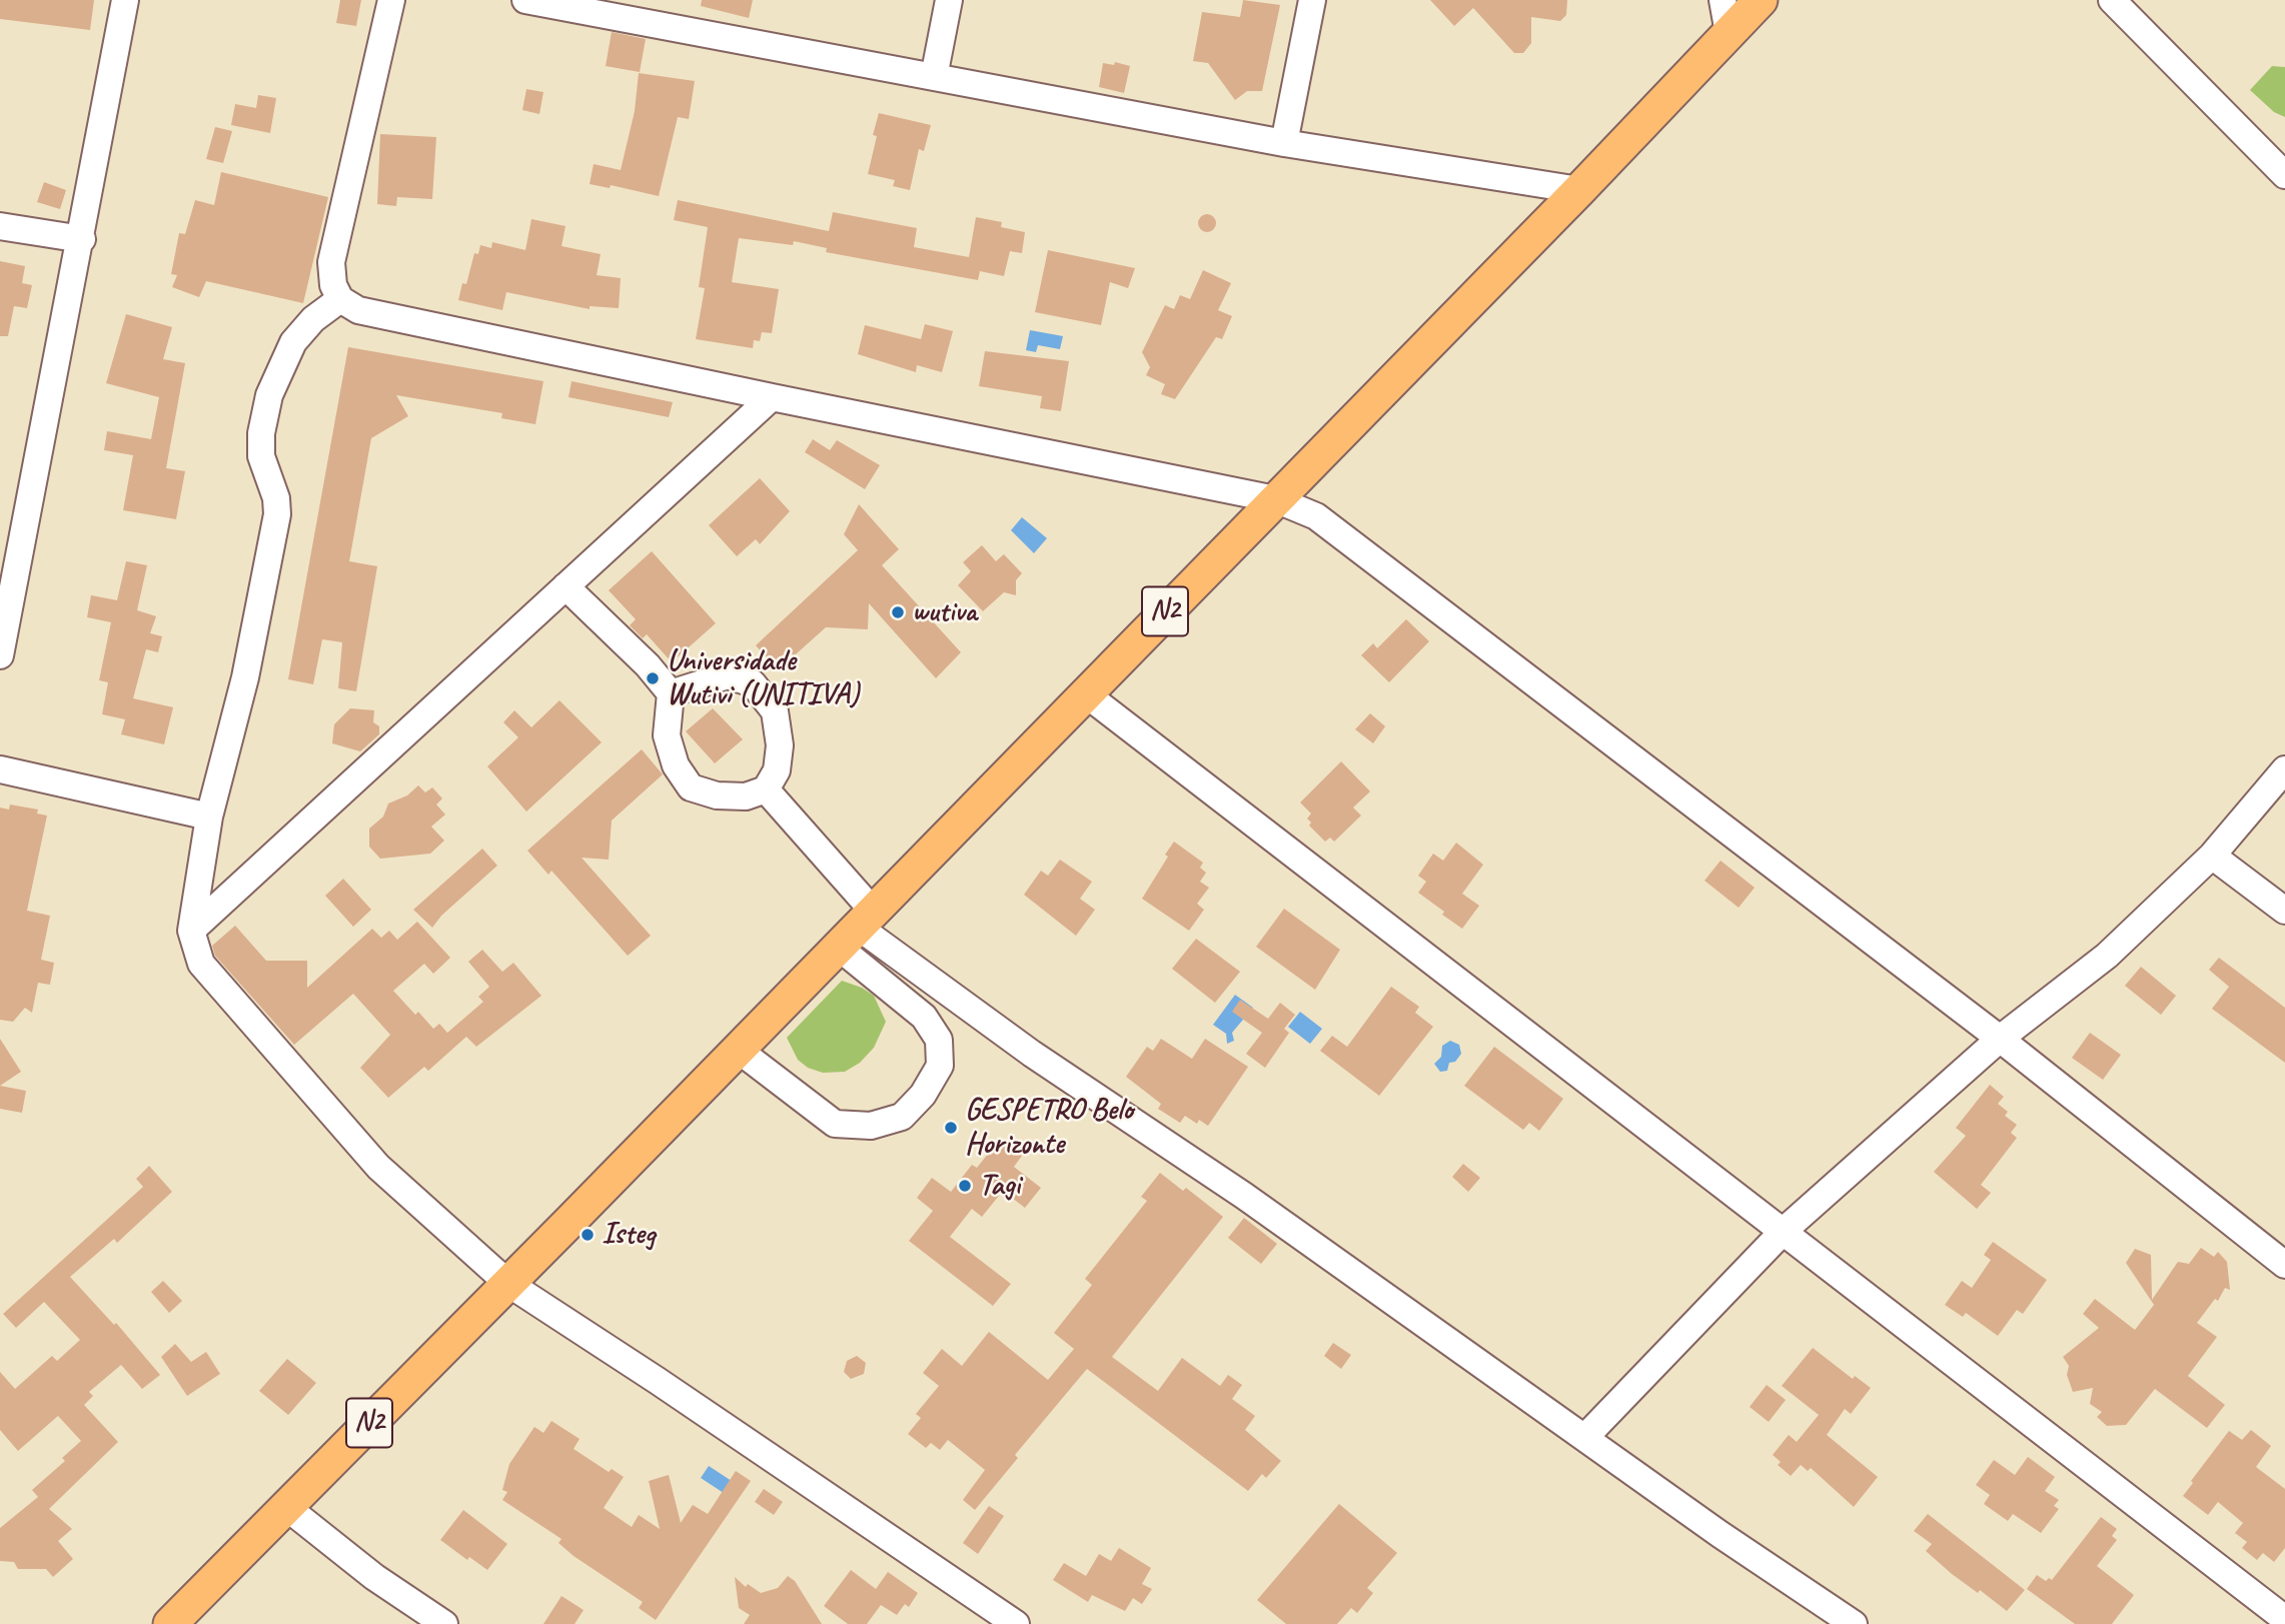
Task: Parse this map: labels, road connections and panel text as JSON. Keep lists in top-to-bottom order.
{
  "streets": {
    "main road": ["N2"]
  },
  "places": [
    "wutiva",
    "Universidade Wutivi (UNITIVA)",
    "GESPETRO Belo Horizonte",
    "Tagi",
    "Isteg"
  ]
}
